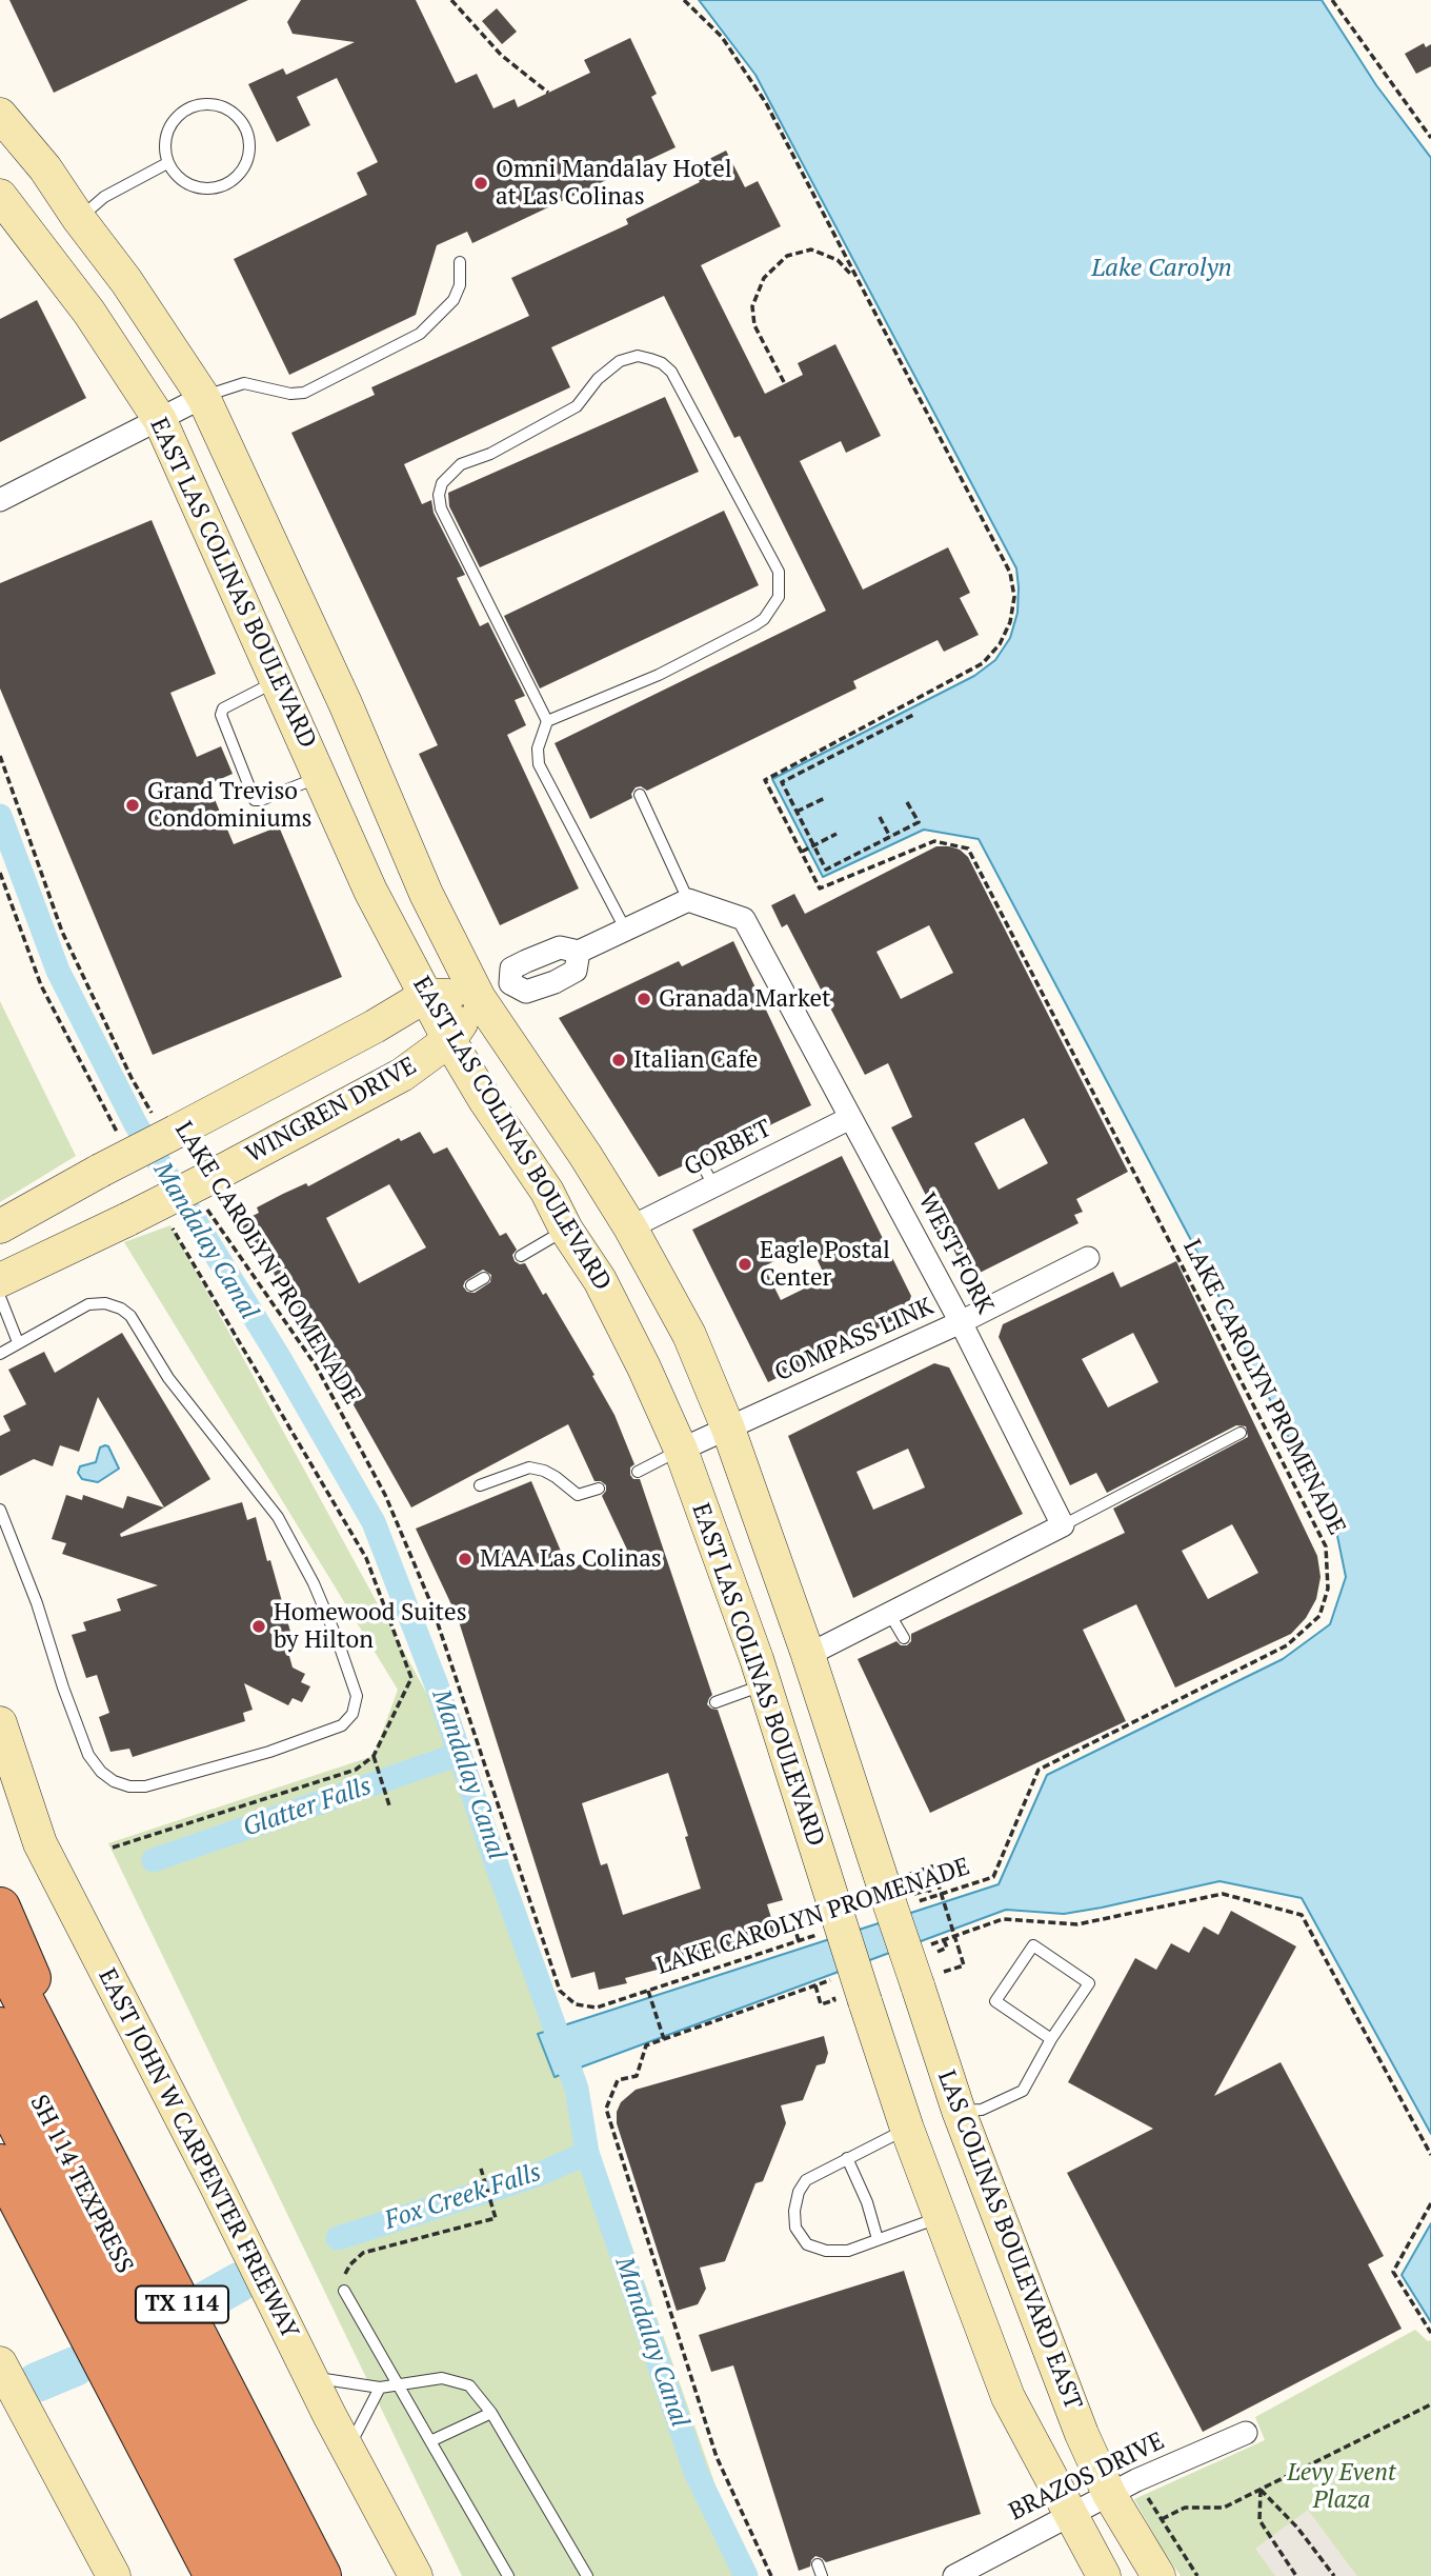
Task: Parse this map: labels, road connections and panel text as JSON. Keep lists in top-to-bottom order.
{
  "streets": {
    "highway": ["SH 114 TEXPRESS", "TX 114"],
    "main road": [
      "EAST LAS COLINAS BOULEVARD",
      "WINGREN DRIVE",
      "EAST JOHN W CARPENTER FREEWAY",
      "LAS COLINAS BOULEVARD EAST"
    ],
    "street": [
      "GORBET",
      "WEST FORK",
      "COMPASS LINK",
      "BRAZOS DRIVE"
    ],
    "path": ["LAKE CAROLYN PROMENADE"]
  },
  "crossings": [
    ["EAST LAS COLINAS BOULEVARD", "WINGREN DRIVE"],
    ["EAST LAS COLINAS BOULEVARD", "GORBET"],
    ["EAST LAS COLINAS BOULEVARD", "LAKE CAROLYN PROMENADE"],
    ["EAST LAS COLINAS BOULEVARD", "COMPASS LINK"],
    ["EAST LAS COLINAS BOULEVARD", "LAS COLINAS BOULEVARD EAST"],
    ["WINGREN DRIVE", "LAKE CAROLYN PROMENADE"],
    ["GORBET", "WEST FORK"],
    ["WEST FORK", "COMPASS LINK"],
    ["LAS COLINAS BOULEVARD EAST", "BRAZOS DRIVE"]
  ],
  "water": [
    "Lake Carolyn",
    "Mandalay Canal",
    "Glatter Falls",
    "Fox Creek Falls"
  ],
  "parks": ["Levy Event Plaza"],
  "places": [
    "Omni Mandalay Hotel at Las Colinas",
    "Grand Treviso Condominiums",
    "Granada Market",
    "Italian Cafe",
    "Eagle Postal Center",
    "MAA Las Colinas",
    "Homewood Suites by Hilton"
  ]
}
